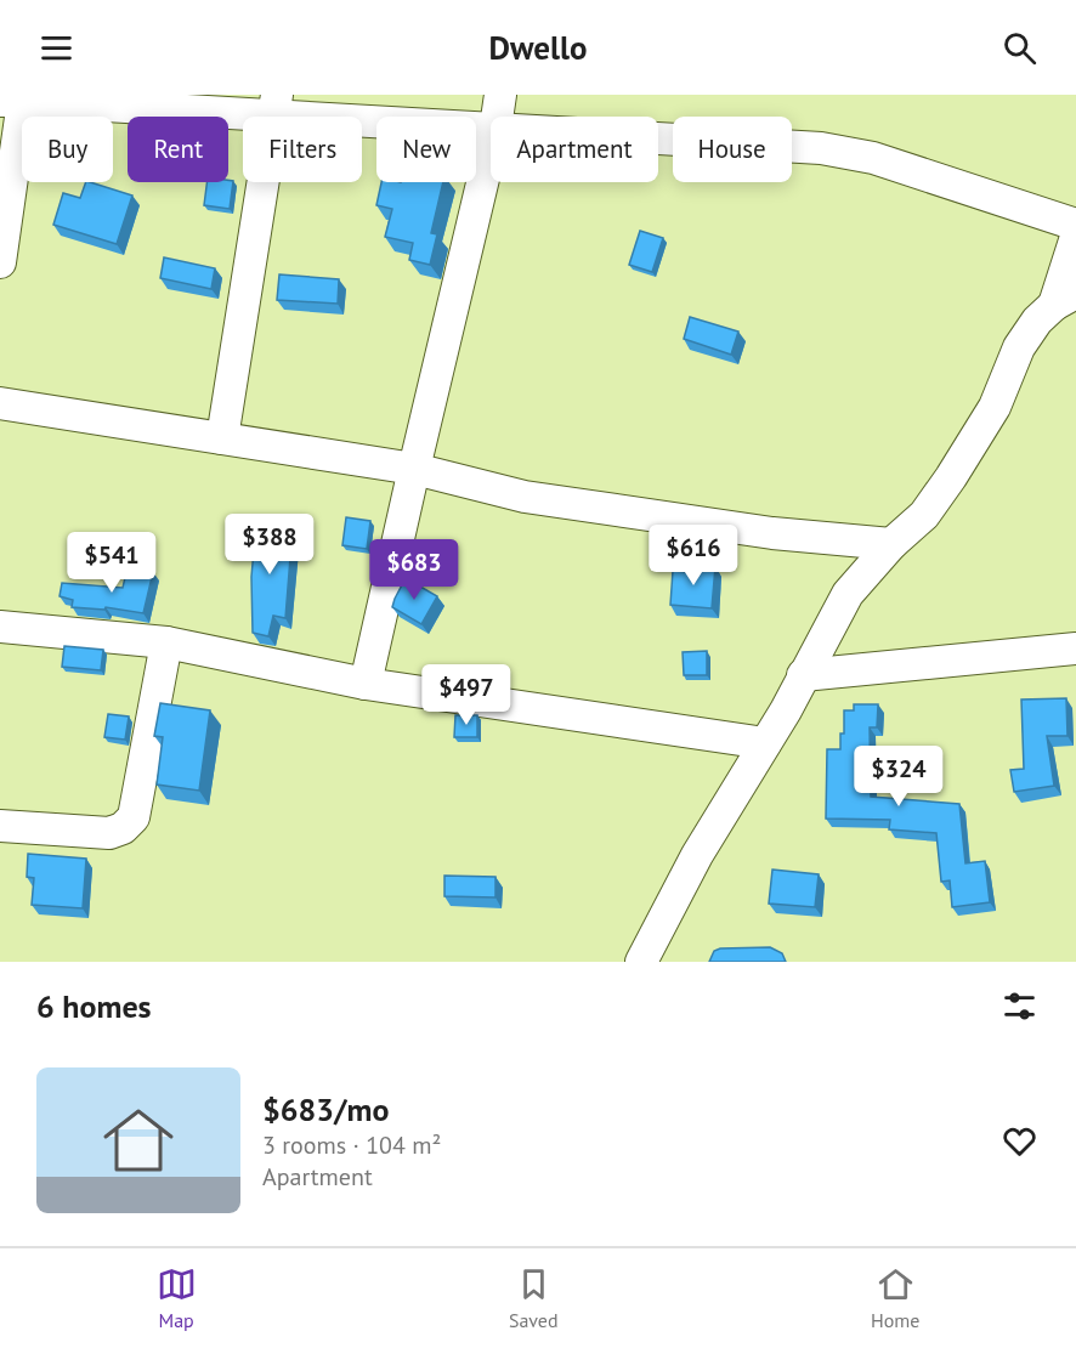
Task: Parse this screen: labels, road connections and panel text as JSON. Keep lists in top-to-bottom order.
{
  "page": {
    "header": "Dwello",
    "chip": [
      "Buy",
      "Rent",
      "Filters",
      "New",
      "Apartment",
      "House"
    ],
    "price": [
      "$388",
      "$616",
      "$541",
      "$683",
      "$497",
      "$324"
    ],
    "heading": "6 homes",
    "list": [
      {
        "name": "$683/mo",
        "note": "3 rooms · 104 m² · Apartment"
      }
    ],
    "tabs": ["Map", "Saved", "Home"]
  }
}
